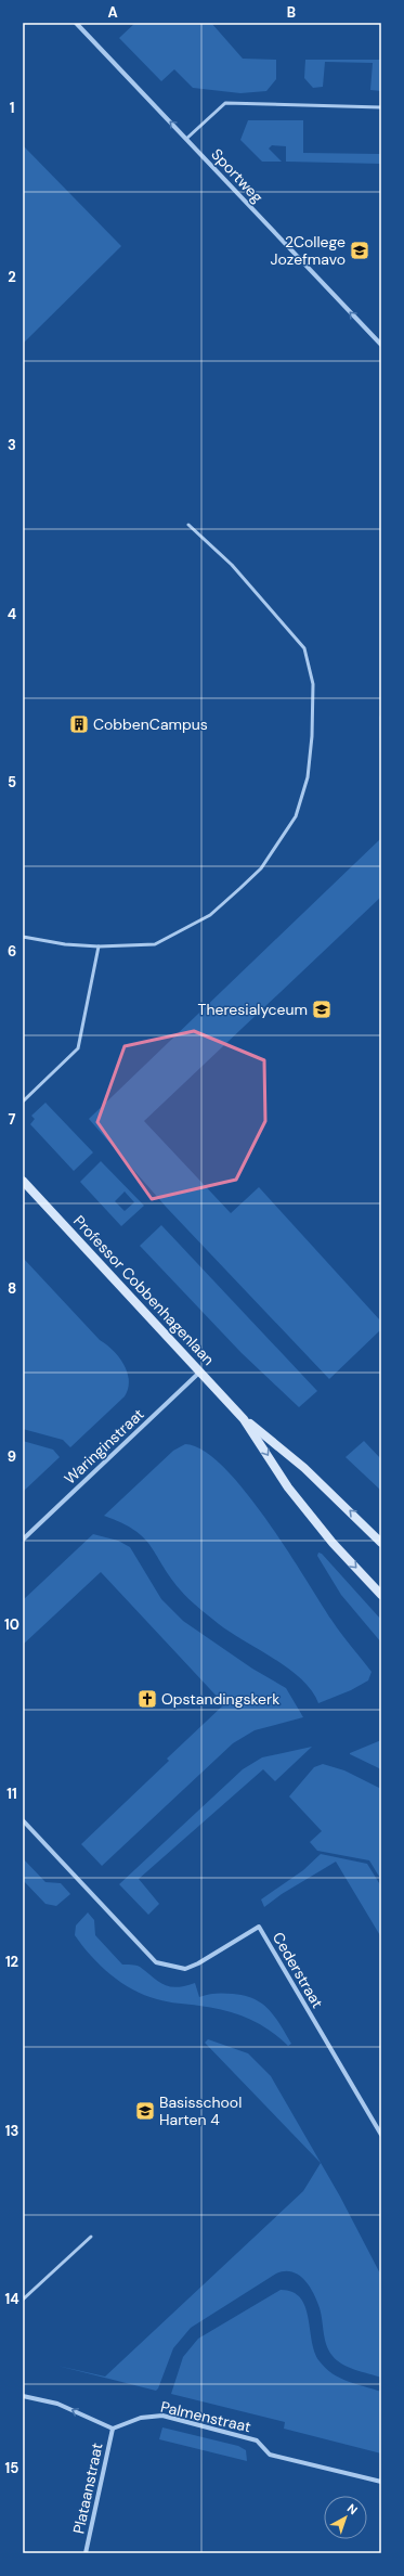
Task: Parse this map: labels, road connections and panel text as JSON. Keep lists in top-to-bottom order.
{
  "streets": {
    "street": [
      "Sportweg",
      "Professor Cobbenhagenlaan",
      "Waringinstraat",
      "Cederstraat",
      "Palmenstraat",
      "Plataanstraat"
    ]
  },
  "crossings": [
    ["Professor Cobbenhagenlaan", "Waringinstraat"],
    ["Palmenstraat", "Plataanstraat"]
  ],
  "one_way": ["Sportweg"],
  "places": {
    "school or university": ["2College Jozefmavo", "Theresialyceum", "Basisschool Harten 4"],
    "building": ["CobbenCampus"],
    "church": ["Opstandingskerk"]
  },
  "north": "top right",
  "grid": {
    "columns": ["A", "B"],
    "rows": [
      "1",
      "2",
      "3",
      "4",
      "5",
      "6",
      "7",
      "8",
      "9",
      "10",
      "11",
      "12",
      "13",
      "14",
      "15"
    ]
  }
}
